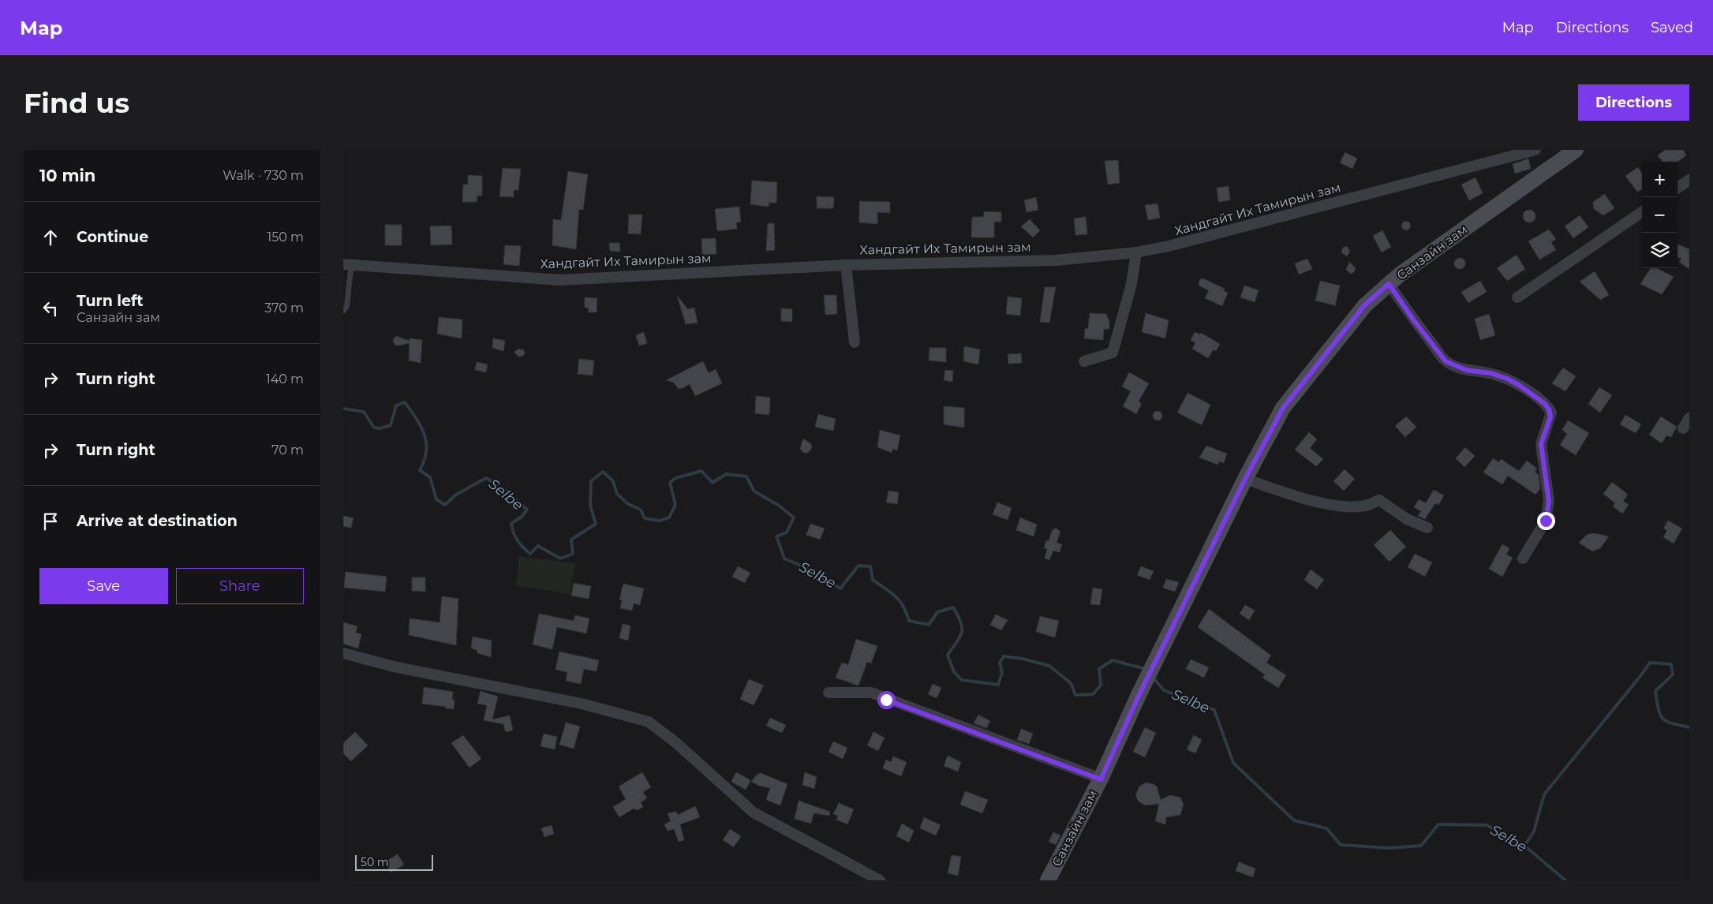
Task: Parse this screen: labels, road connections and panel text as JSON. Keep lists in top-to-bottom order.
{
  "streets": {
    "main road": ["Санзайн зам"],
    "street": ["Хандгайт Их Тамирын зам"]
  },
  "water": ["Selbe"],
  "scale_bar": "50 m",
  "page": {
    "header": "Map",
    "nav": ["Map", "Directions", "Saved"],
    "buttons": [
      "Directions",
      ["Save", "Share"]
    ],
    "title": "Find us",
    "heading": ["10 min", "Walk · 730 m"],
    "map_buttons": ["+", "−"],
    "list": [
      ["Continue", "150 m"],
      ["Turn left", "Санзайн зам", "370 m"],
      ["Turn right", "140 m"],
      ["Turn right", "70 m"],
      "Arrive at destination"
    ],
    "scale": "50 m"
  }
}
